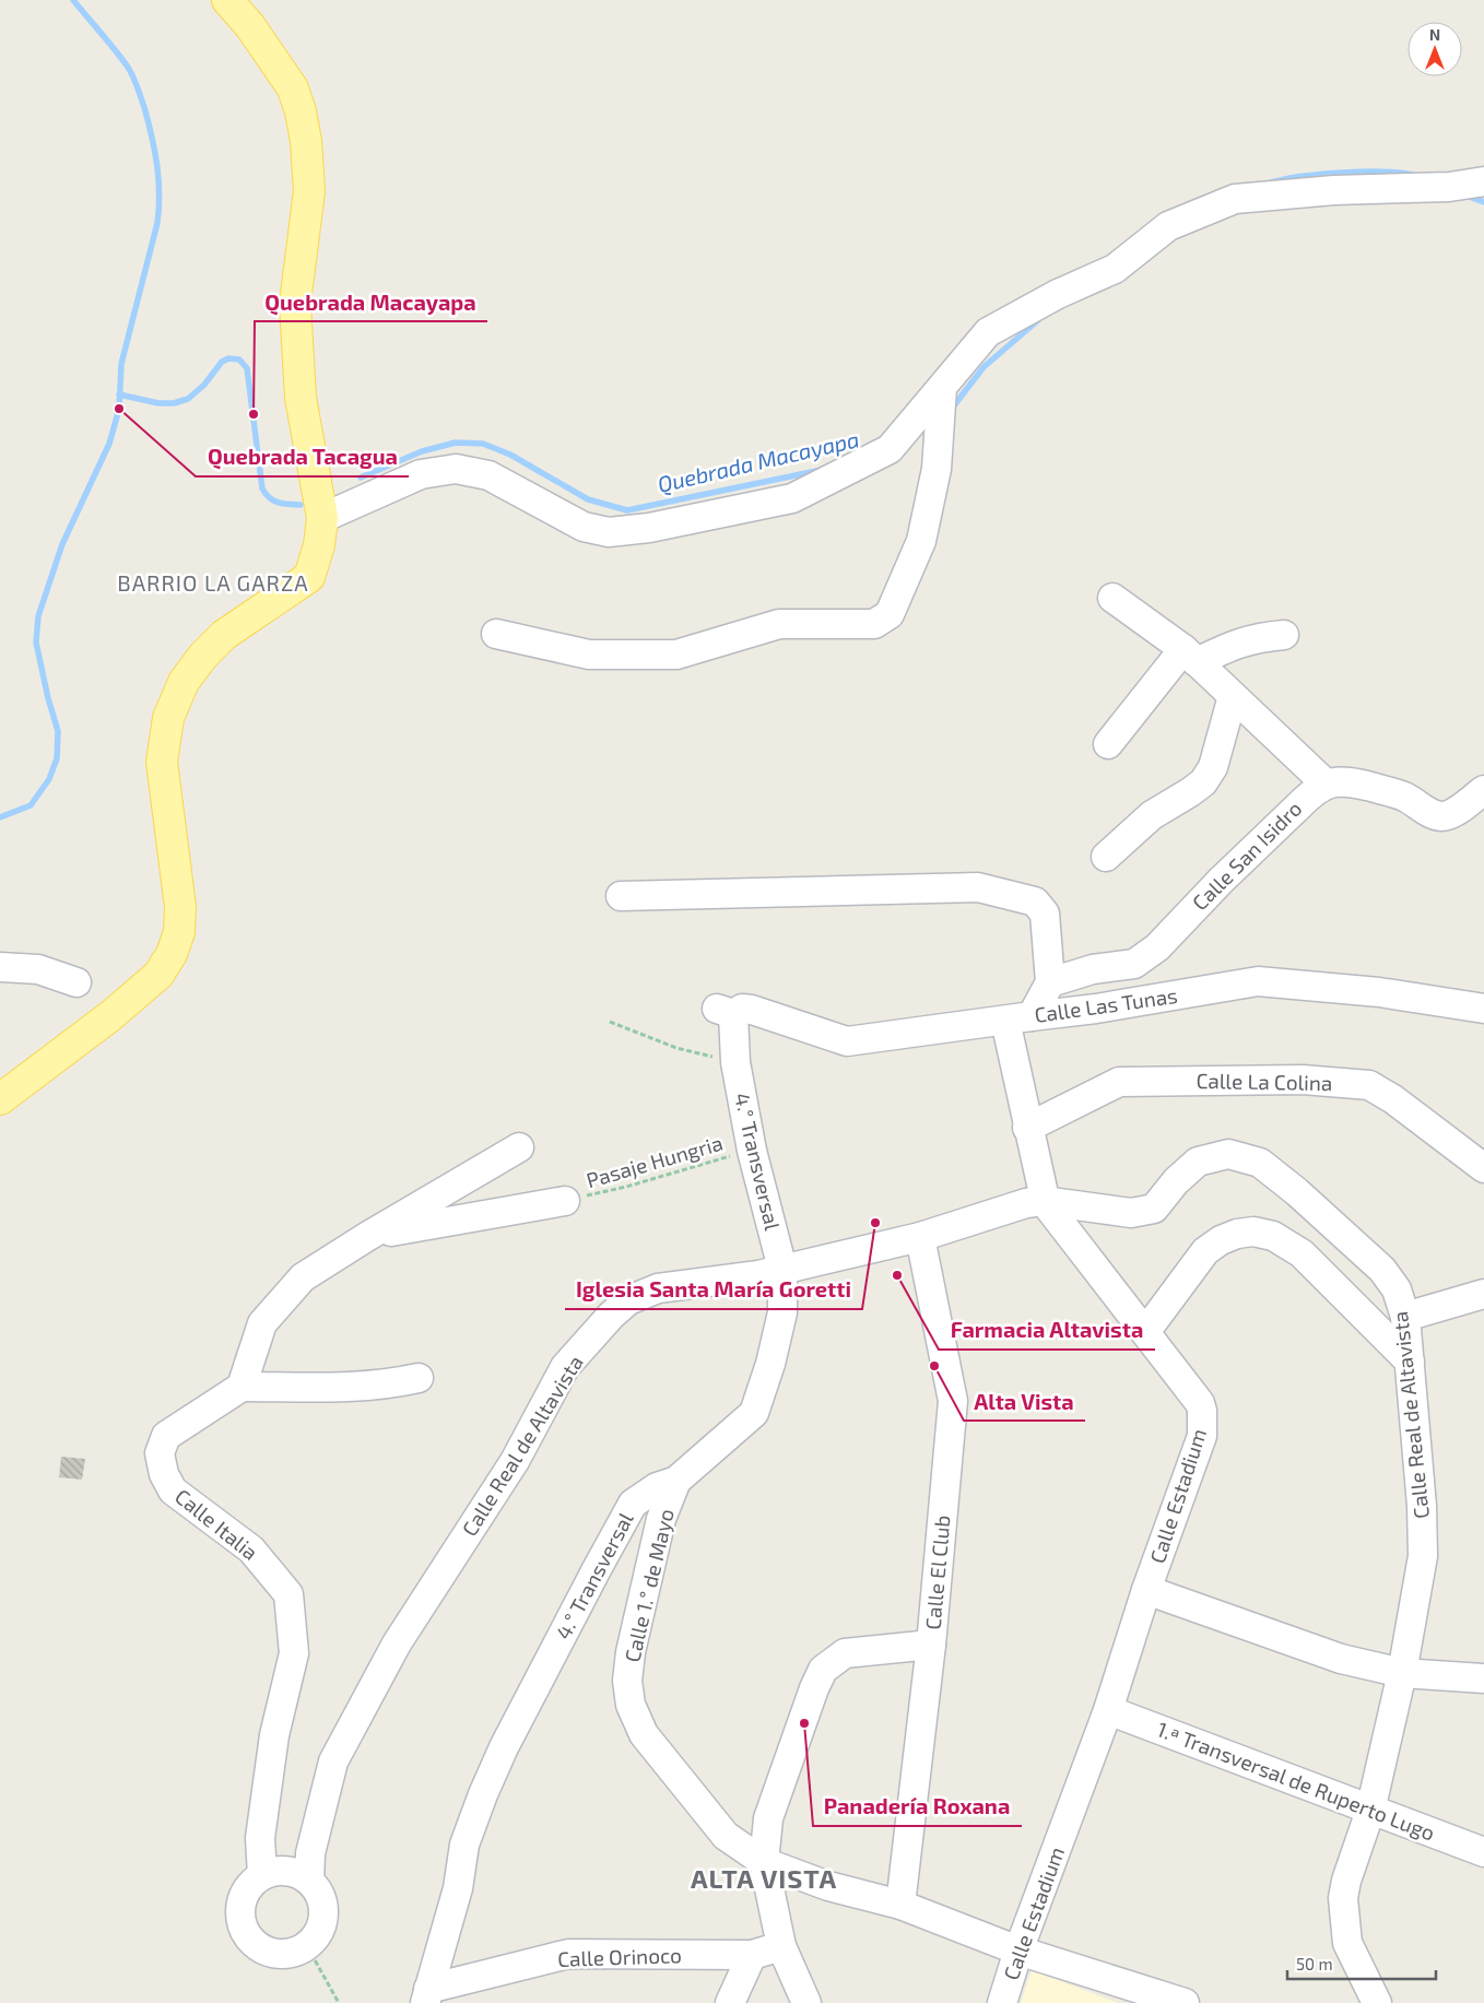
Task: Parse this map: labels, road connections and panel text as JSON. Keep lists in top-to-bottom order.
{
  "streets": {
    "street": [
      "Calle San Isidro",
      "Calle Las Tunas",
      "Calle La Colina",
      "4.° Transversal",
      "Calle Real de Altavista",
      "Calle Estadium",
      "Calle Italia",
      "Calle El Club",
      "Calle 1.° de Mayo",
      "1.ª Transversal de Ruperto Lugo",
      "Calle Orinoco"
    ],
    "path": ["Pasaje Hungria"]
  },
  "crossings": [
    ["Calle Las Tunas", "4.° Transversal"],
    ["Calle Las Tunas", "Calle Estadium"],
    ["Calle La Colina", "Calle Estadium"],
    ["Pasaje Hungria", "4.° Transversal"],
    ["4.° Transversal", "Calle Real de Altavista"],
    ["4.° Transversal", "Calle 1.° de Mayo"],
    ["4.° Transversal", "Calle Orinoco"],
    ["Calle Real de Altavista", "Calle Estadium"],
    ["Calle Real de Altavista", "Calle Italia"],
    ["Calle Real de Altavista", "Calle El Club"],
    ["Calle Real de Altavista", "1.ª Transversal de Ruperto Lugo"],
    ["Calle Estadium", "Calle 1.° de Mayo"],
    ["Calle Estadium", "1.ª Transversal de Ruperto Lugo"],
    ["Calle El Club", "Calle 1.° de Mayo"],
    ["Calle El Club", "Calle Orinoco"]
  ],
  "districts": ["BARRIO LA GARZA", "ALTA VISTA"],
  "water": ["Quebrada Macayapa"],
  "places": [
    "Quebrada Tacagua",
    "Quebrada Macayapa",
    "Iglesia Santa María Goretti",
    "Farmacia Altavista",
    "Alta Vista",
    "Panadería Roxana"
  ],
  "scale_bar": "50 m",
  "north": "top"
}
